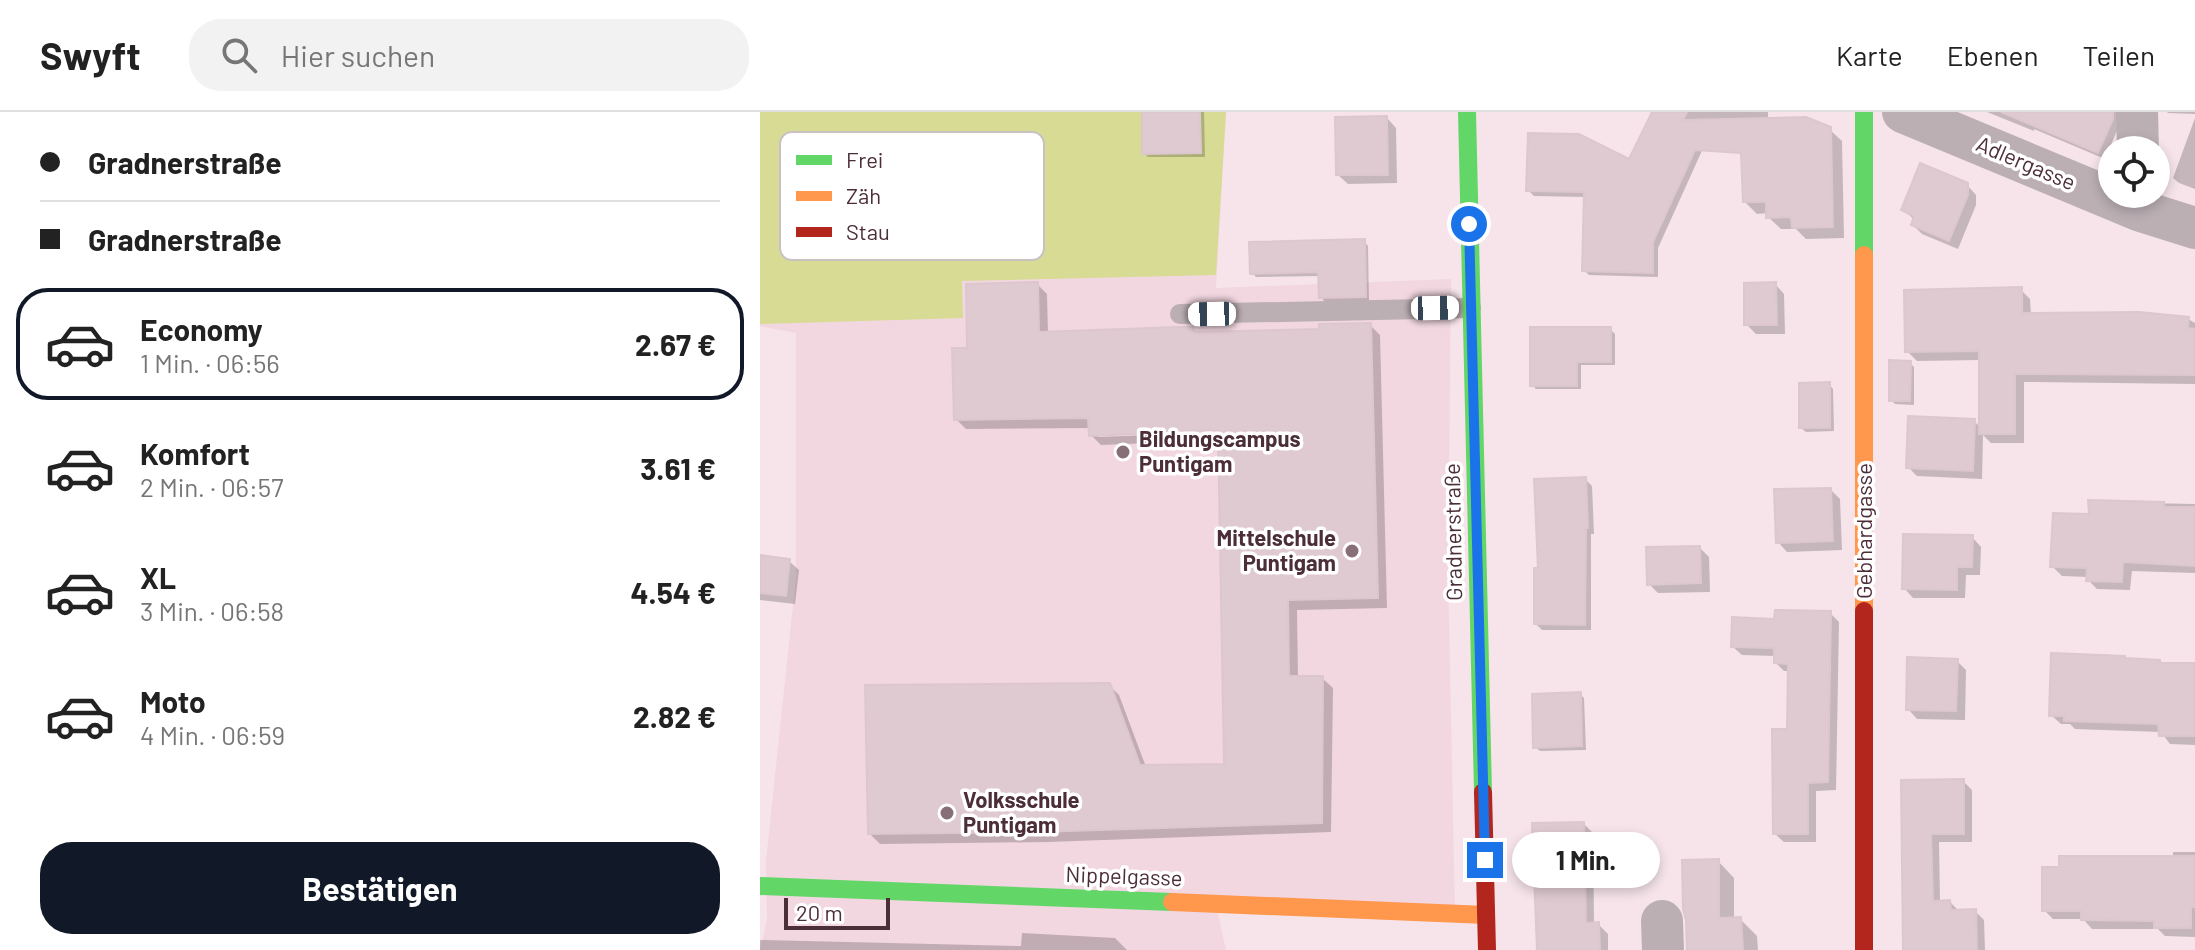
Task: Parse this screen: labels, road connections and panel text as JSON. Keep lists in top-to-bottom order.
{
  "streets": {
    "street": [
      "Adlergasse",
      "Gebhardgasse",
      "Gradnerstraße",
      "Nippelgasse"
    ]
  },
  "crossings": [
    ["Gradnerstraße", "Nippelgasse"]
  ],
  "places": ["Bildungscampus Puntigam", "Mittelschule Puntigam", "Volksschule Puntigam"],
  "legend": ["Frei", "Zäh", "Stau"],
  "scale_bar": "20 m",
  "page": {
    "header": "Swyft",
    "search": "Hier suchen",
    "nav": ["Karte", "Ebenen", "Teilen"],
    "banner": ["Gradnerstraße", "Gradnerstraße"],
    "list": [
      {
        "name": "Economy",
        "note": "1 Min. · 06:56",
        "value": "2.67 €"
      },
      {
        "name": "Komfort",
        "note": "2 Min. · 06:57",
        "value": "3.61 €"
      },
      {
        "name": "XL",
        "note": "3 Min. · 06:58",
        "value": "4.54 €"
      },
      {
        "name": "Moto",
        "note": "4 Min. · 06:59",
        "value": "2.82 €"
      }
    ],
    "buttons": "Bestätigen",
    "bubble": "1 Min.",
    "scale": "20 m"
  }
}
